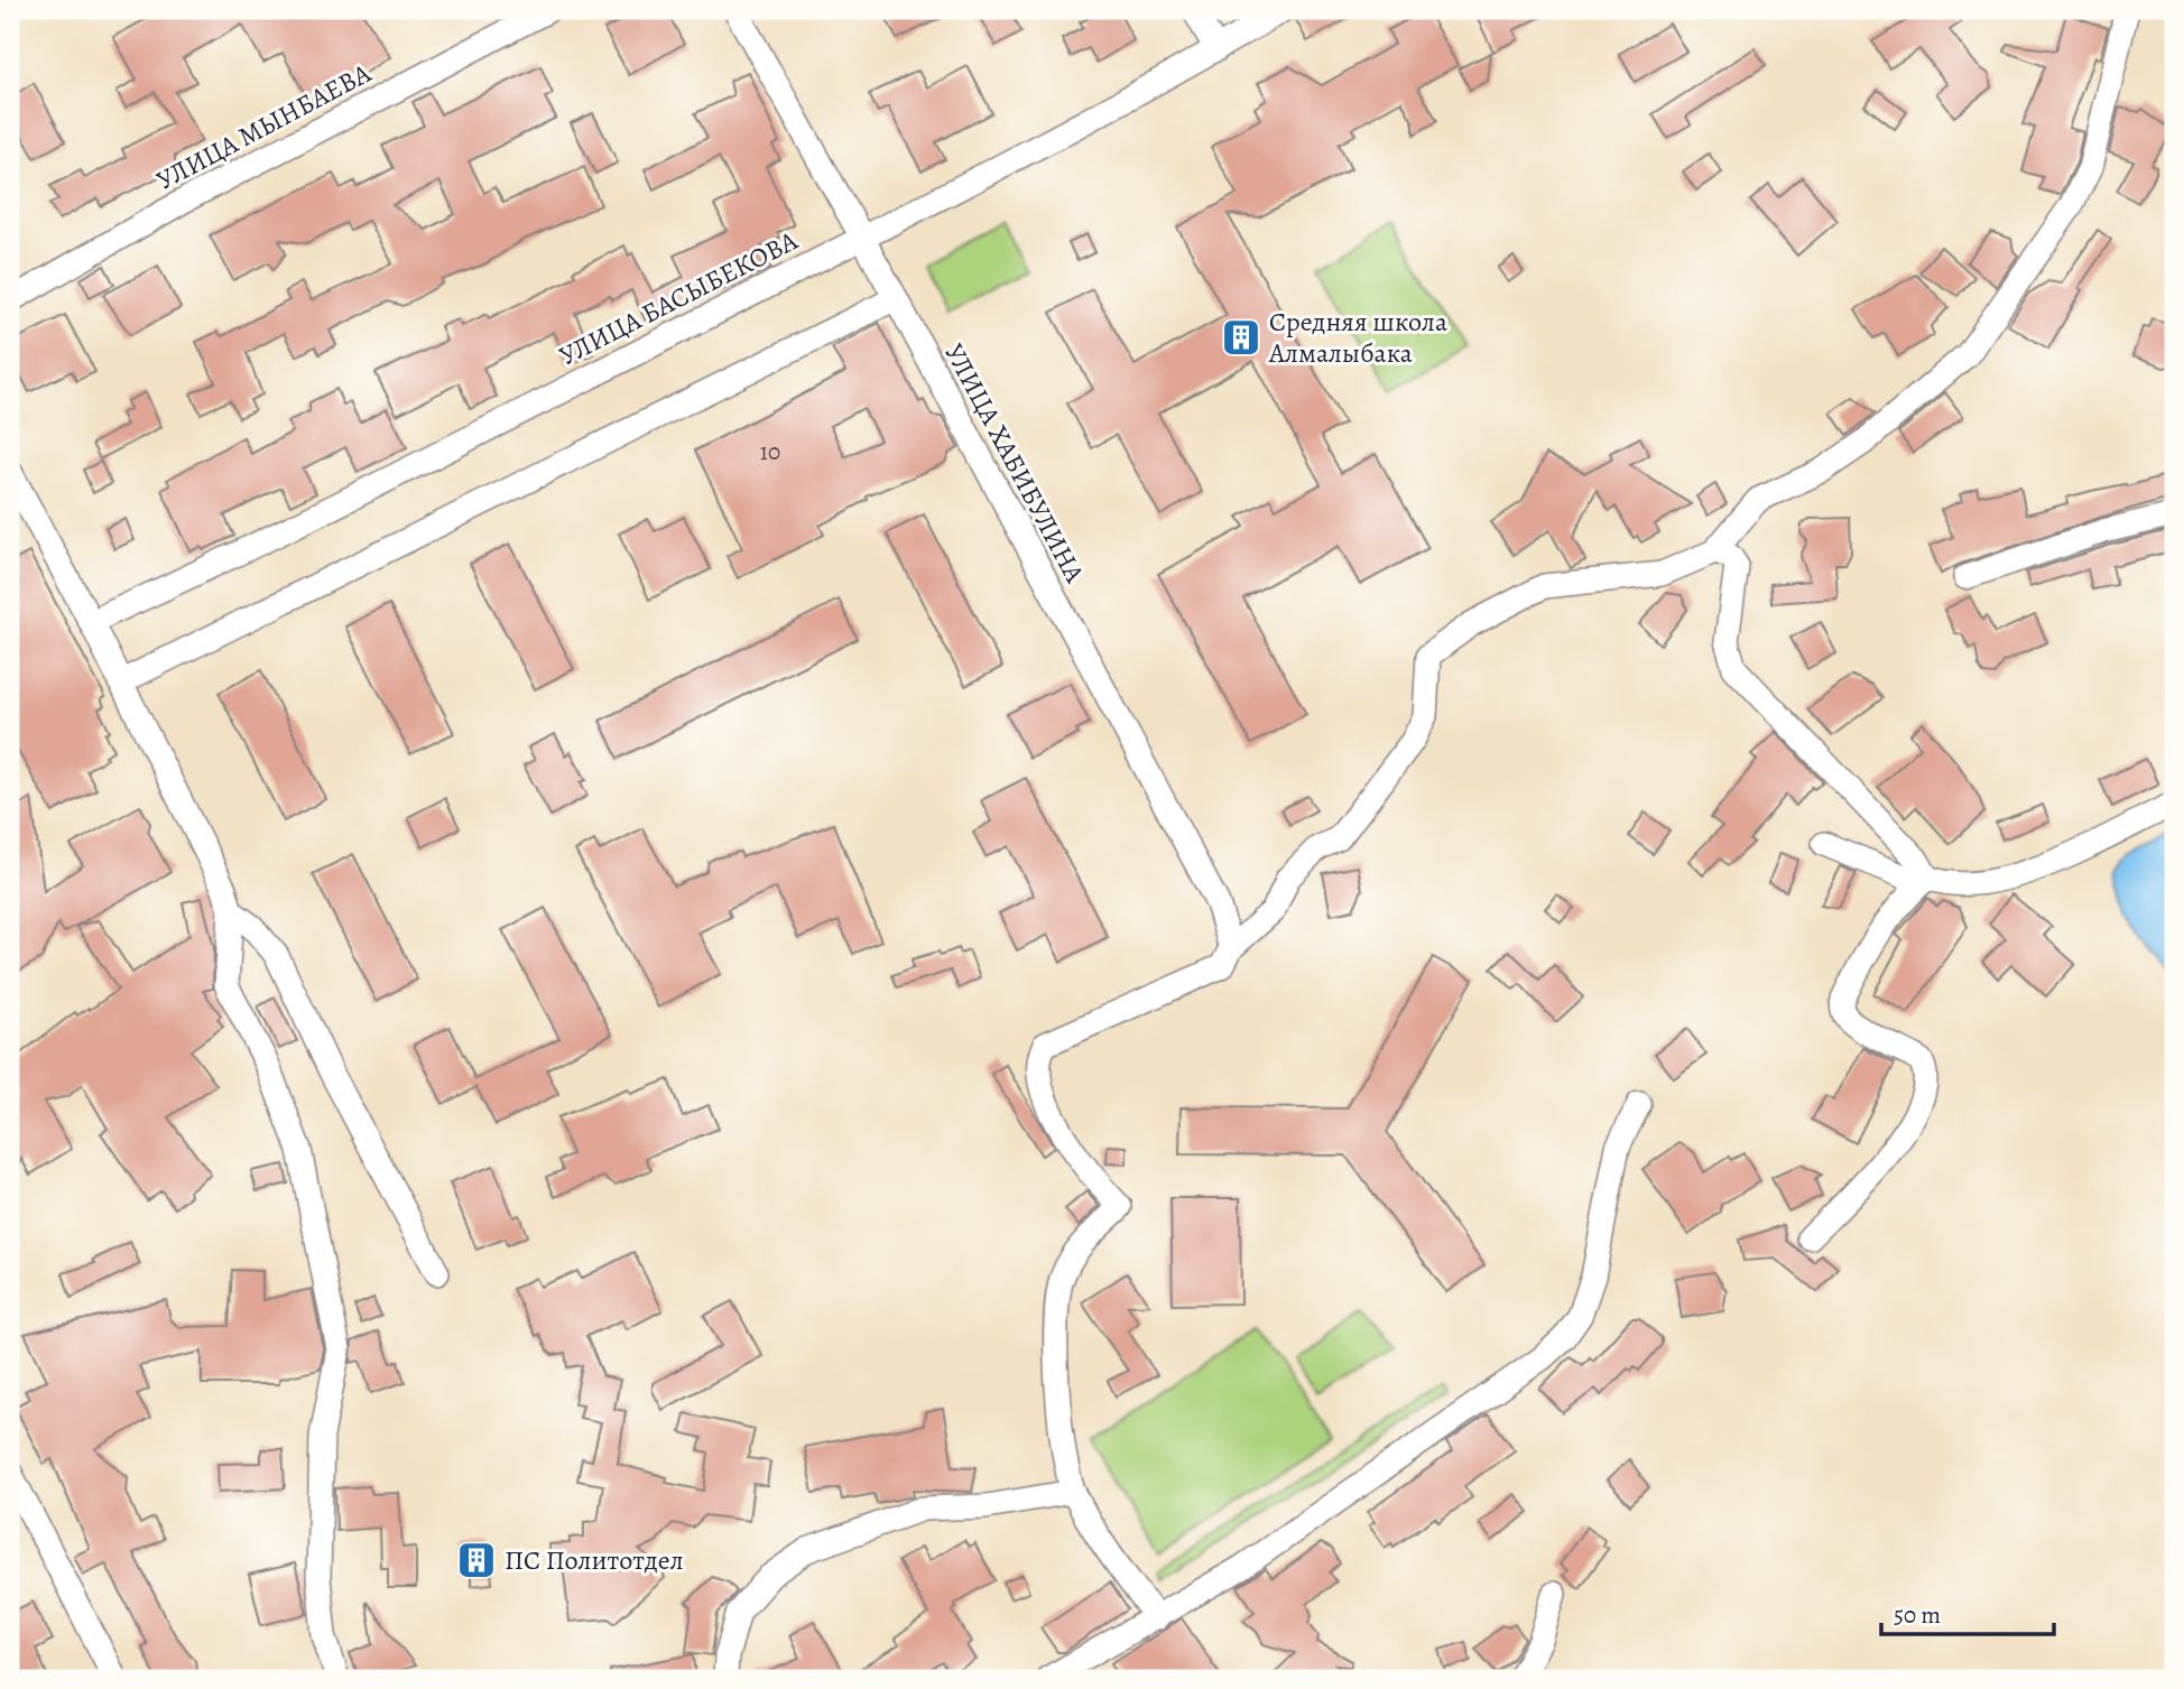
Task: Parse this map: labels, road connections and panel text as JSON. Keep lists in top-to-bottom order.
{
  "streets": {
    "street": ["УЛИЦА МЫНБАЕВА", "УЛИЦА БАСЫБЕКОВА", "УЛИЦА ХАБИБУЛИНА"]
  },
  "crossings": [
    ["УЛИЦА БАСЫБЕКОВА", "УЛИЦА ХАБИБУЛИНА"]
  ],
  "places": {
    "building": ["Средняя школа Алмалыбака", "ПС Политотдел"]
  },
  "house_numbers": ["10"],
  "scale_bar": "50 m"
}
